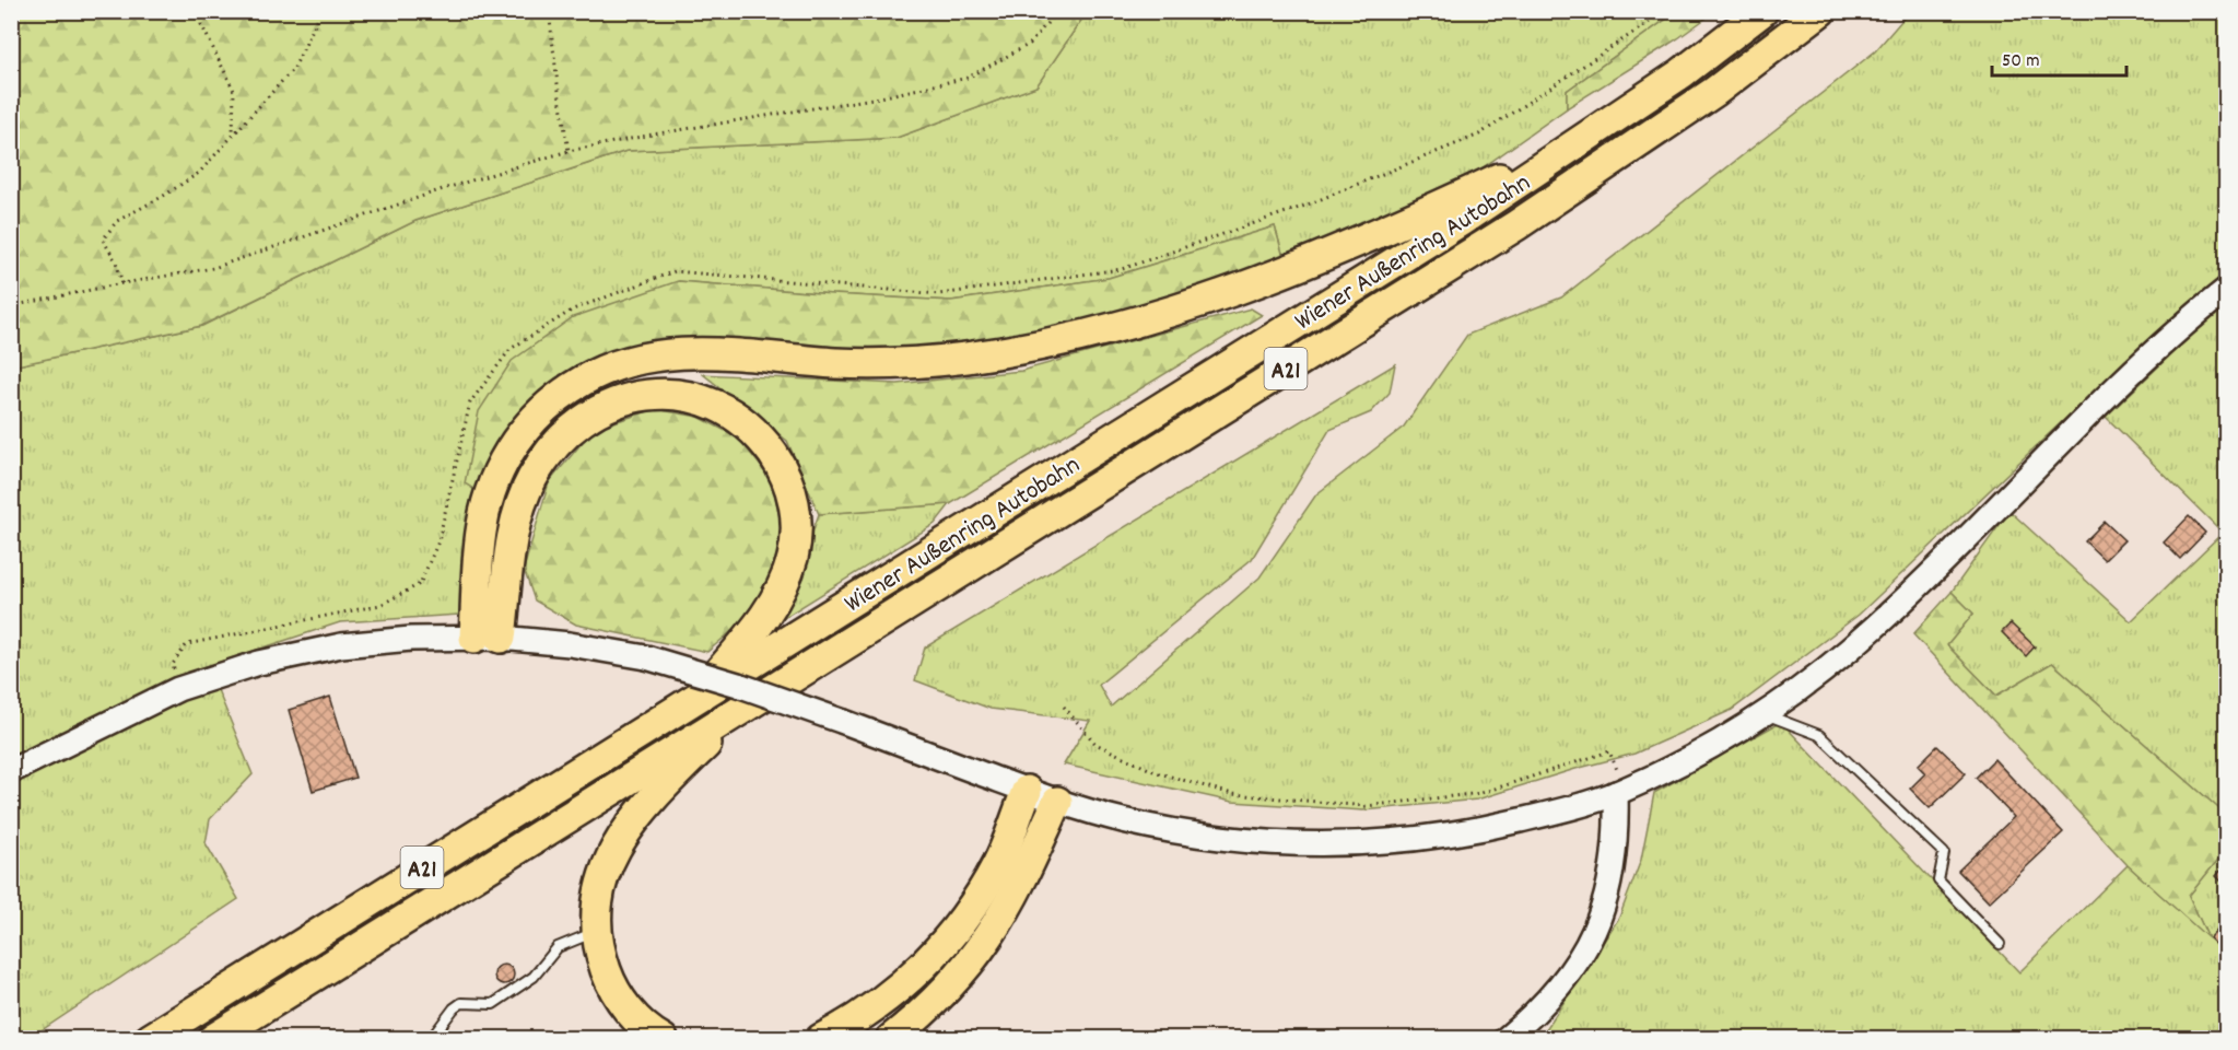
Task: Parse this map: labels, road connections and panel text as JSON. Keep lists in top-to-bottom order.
{
  "streets": {
    "highway": ["Wiener Außenring Autobahn", "A21"]
  },
  "scale_bar": "50 m"
}
